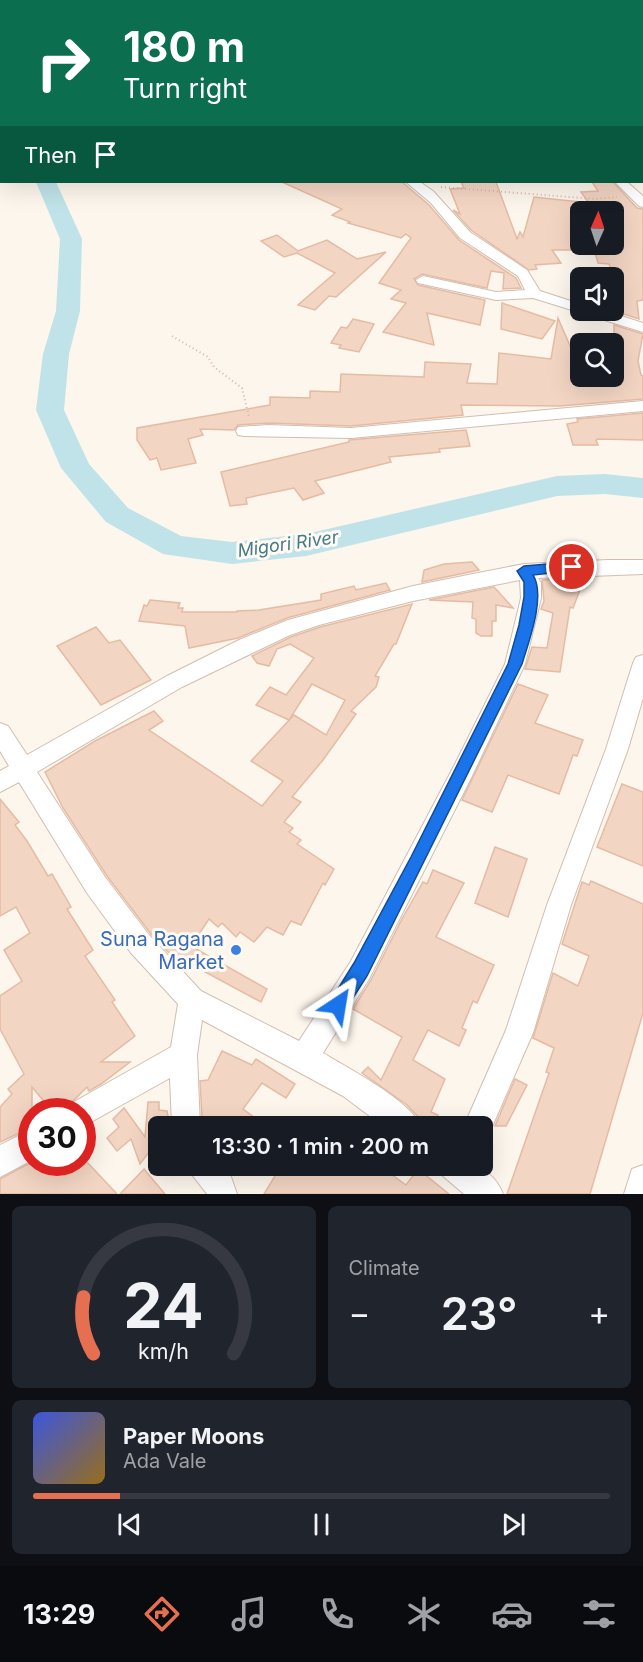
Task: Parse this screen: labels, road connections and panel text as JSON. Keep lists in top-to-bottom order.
{
  "water": ["Migori River"],
  "places": ["Suna Ragana Market"],
  "north": "top",
  "page": {
    "turn": ["180 m", "Turn right"],
    "then": "Then",
    "limit": "30",
    "trip": "13:30 · 1 min · 200 m",
    "tile": "Climate",
    "heat": ["−", "23°", "+"],
    "song": ["Paper Moons", "Ada Vale"],
    "tabs": "13:29",
    "gauge": ["24", "km/h"]
  }
}
